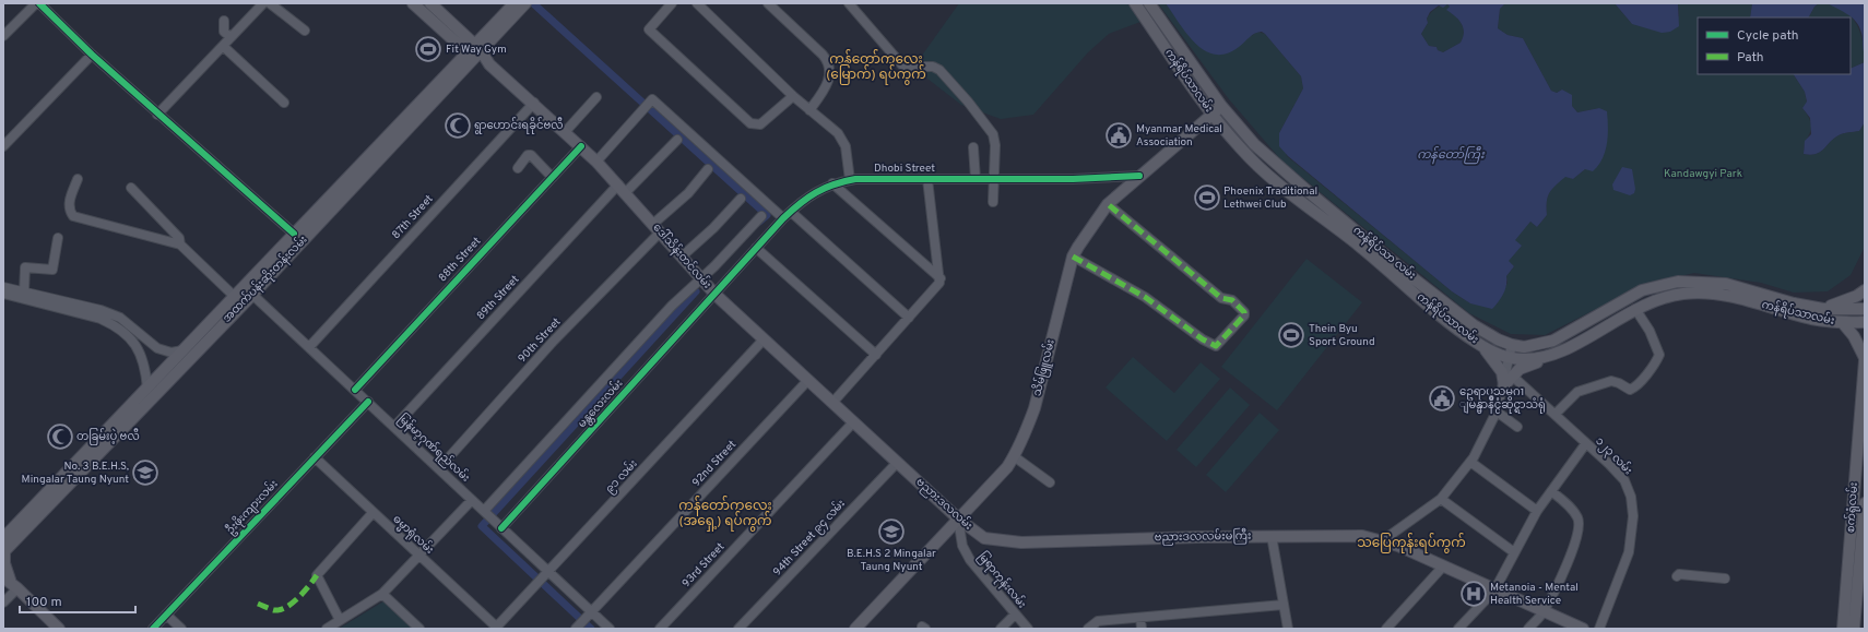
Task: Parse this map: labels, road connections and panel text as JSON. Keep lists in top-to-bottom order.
{
  "streets": {
    "main road": [
      "ကန်ရိပ်သာလမ်း",
      "ကန်ရိပ်သာ လမ်း",
      "ဒေါ်သိန်းတင်လမ်း",
      "အထက်ပန်းဆိုးတန်းလမ်း",
      "သိမ်ဖြူလမ်း",
      "ဗညားဒလလမ်း",
      "စက်ရုံလမ်း",
      "ဗညားဒလလမ်းမကြီး"
    ],
    "street": [
      "Dhobi Street",
      "87th Street",
      "88th Street",
      "89th Street",
      "90th Street",
      "မန္တလေးလမ်း",
      "မြန်မာ့ဂုဏ်ရည်လမ်း",
      "၁၂၃ လမ်း",
      "92nd Street",
      "၉၁ လမ်း",
      "ဦးဖိုးကျားလမ်း",
      "ဓမ္မာရုံလမ်း",
      "94th Street ၉၄ လမ်း",
      "93rd Street",
      "မြရာကုန်းလမ်း"
    ]
  },
  "crossings": [
    ["ကန်ရိပ်သာလမ်း", "ကန်ရိပ်သာ လမ်း"],
    ["ကန်ရိပ်သာလမ်း", "သိမ်ဖြူလမ်း"],
    ["Dhobi Street", "ဒေါ်သိန်းတင်လမ်း"],
    ["Dhobi Street", "သိမ်ဖြူလမ်း"],
    ["Dhobi Street", "မန္တလေးလမ်း"],
    ["87th Street", "ဒေါ်သိန်းတင်လမ်း"],
    ["87th Street", "မြန်မာ့ဂုဏ်ရည်လမ်း"],
    ["ကန်ရိပ်သာ လမ်း", "သိမ်ဖြူလမ်း"],
    ["ဒေါ်သိန်းတင်လမ်း", "88th Street"],
    ["ဒေါ်သိန်းတင်လမ်း", "အထက်ပန်းဆိုးတန်းလမ်း"],
    ["ဒေါ်သိန်းတင်လမ်း", "89th Street"],
    ["ဒေါ်သိန်းတင်လမ်း", "90th Street"],
    ["ဒေါ်သိန်းတင်လမ်း", "မန္တလေးလမ်း"],
    ["ဒေါ်သိန်းတင်လမ်း", "92nd Street"],
    ["ဒေါ်သိန်းတင်လမ်း", "၉၁ လမ်း"],
    ["ဒေါ်သိန်းတင်လမ်း", "ဗညားဒလလမ်း"],
    ["ဒေါ်သိန်းတင်လမ်း", "94th Street ၉၄ လမ်း"],
    ["ဒေါ်သိန်းတင်လမ်း", "93rd Street"],
    ["88th Street", "မြန်မာ့ဂုဏ်ရည်လမ်း"],
    ["အထက်ပန်းဆိုးတန်းလမ်း", "မြန်မာ့ဂုဏ်ရည်လမ်း"],
    ["89th Street", "မြန်မာ့ဂုဏ်ရည်လမ်း"],
    ["90th Street", "မြန်မာ့ဂုဏ်ရည်လမ်း"],
    ["သိမ်ဖြူလမ်း", "ဗညားဒလလမ်း"],
    ["သိမ်ဖြူလမ်း", "မြရာကုန်းလမ်း"],
    ["မန္တလေးလမ်း", "မြန်မာ့ဂုဏ်ရည်လမ်း"],
    ["မြန်မာ့ဂုဏ်ရည်လမ်း", "92nd Street"],
    ["မြန်မာ့ဂုဏ်ရည်လမ်း", "၉၁ လမ်း"],
    ["မြန်မာ့ဂုဏ်ရည်လမ်း", "ဦးဖိုးကျားလမ်း"],
    ["၉၁ လမ်း", "ဓမ္မာရုံလမ်း"],
    ["ဗညားဒလလမ်း", "ဗညားဒလလမ်းမကြီး"],
    ["ဗညားဒလလမ်း", "94th Street ၉၄ လမ်း"],
    ["ဗညားဒလလမ်း", "မြရာကုန်းလမ်း"],
    ["ဦးဖိုးကျားလမ်း", "ဓမ္မာရုံလမ်း"]
  ],
  "districts": ["ကန်တော်ကလေး (မြောက်) ရပ်ကွက်", "ကန်တော်ကလေး (အရှေ့) ရပ်ကွက်", "သပြေကုန်းရပ်ကွက်"],
  "water": ["ကန်တော်ကြီး"],
  "parks": ["Kandawgyi Park"],
  "places": {
    "sports": ["Fit Way Gym", "Phoenix Traditional Lethwei Club", "Thein Byu Sport Ground"],
    "mosque": ["ရွာဟောင်းရခိုင်ဗလီ", "တခြမ်းပဲ့ ဗလီ"],
    "public building": ["Myanmar Medical Association", "ဥေရာပသမဂၢ ျမန္မာနိဳင္ငံဆိုင္ရာသံရုံ"],
    "school or university": ["No. 3 B.E.H.S, Mingalar Taung Nyunt", "B.E.H.S 2 Mingalar Taung Nyunt"],
    "hospital": ["Metanoia - Mental Health Service"]
  },
  "legend": ["Cycle path", "Path"],
  "scale_bar": "100 m"
}
